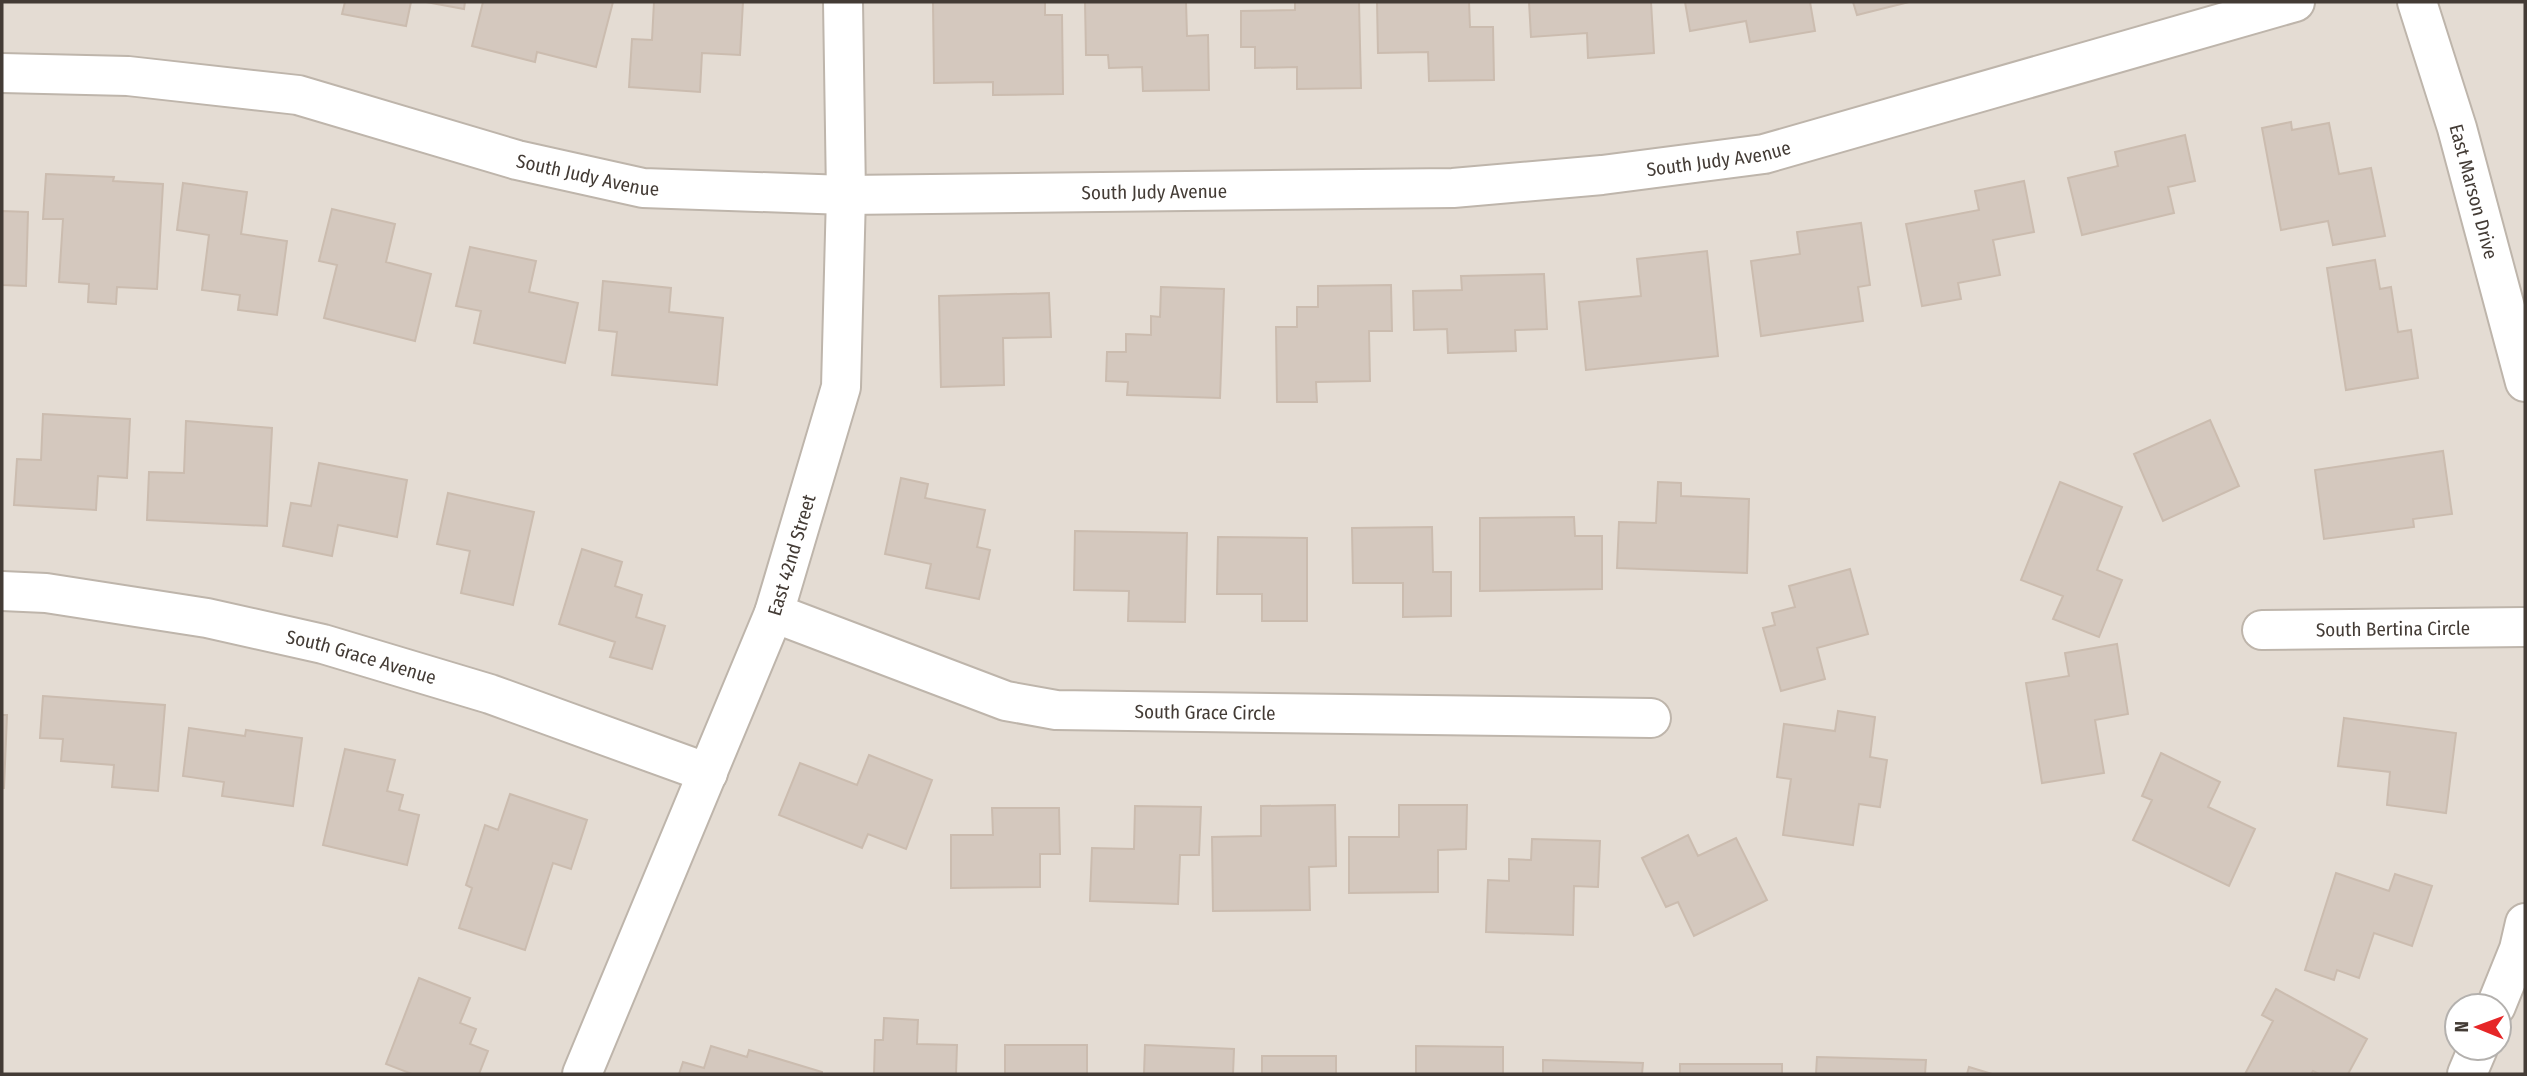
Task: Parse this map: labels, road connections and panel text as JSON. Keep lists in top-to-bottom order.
{
  "streets": {
    "street": [
      "South Judy Avenue",
      "East Marson Drive",
      "East 42nd Street",
      "South Bertina Circle",
      "South Grace Avenue",
      "South Grace Circle"
    ]
  },
  "crossings": [
    ["South Judy Avenue", "East 42nd Street"],
    ["East 42nd Street", "South Grace Avenue"],
    ["East 42nd Street", "South Grace Circle"]
  ],
  "north": "left"
}
